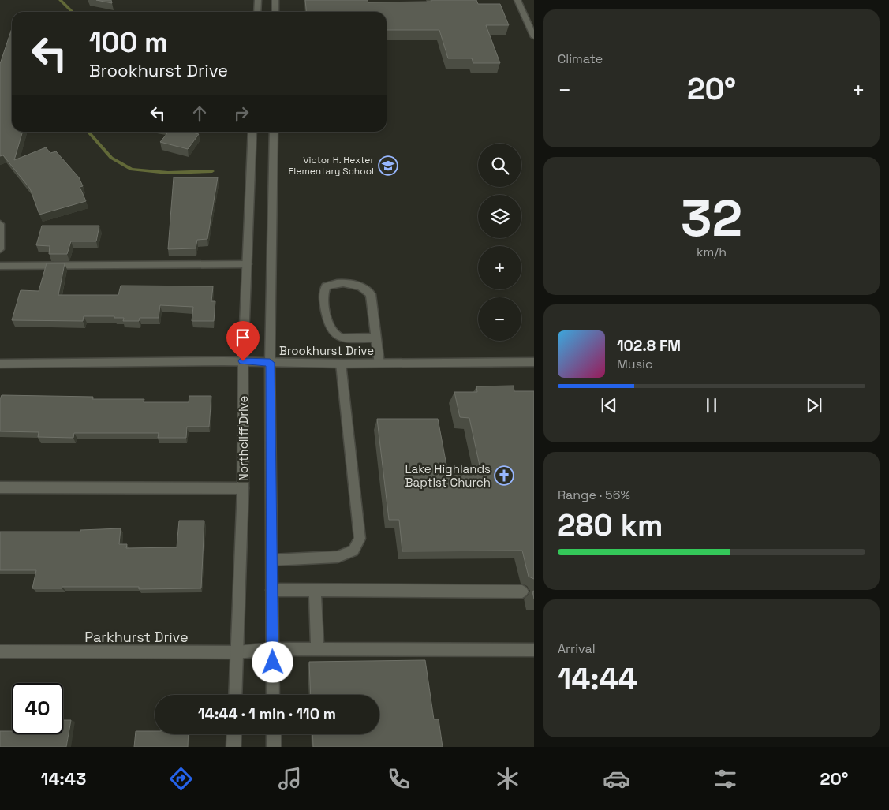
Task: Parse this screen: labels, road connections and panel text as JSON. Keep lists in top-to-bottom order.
{
  "streets": {
    "street": ["Brookhurst Drive", "Northcliff Drive", "Parkhurst Drive"]
  },
  "crossings": [
    ["Brookhurst Drive", "Northcliff Drive"],
    ["Northcliff Drive", "Parkhurst Drive"]
  ],
  "places": {
    "school or university": ["Victor H. Hexter Elementary School"],
    "church": ["Lake Highlands Baptist Church"]
  },
  "page": {
    "tile": [
      "Climate",
      ["32", "km/h"],
      ["Range · 56%", "280 km"],
      ["Arrival", "14:44"]
    ],
    "turn": ["100 m", "Brookhurst Drive"],
    "heat": ["−", "20°", "+"],
    "map_buttons": ["+", "−"],
    "song": ["102.8 FM", "Music"],
    "limit": "40",
    "trip": "14:44 · 1 min · 110 m",
    "tabs": ["14:43", "20°"]
  }
}
